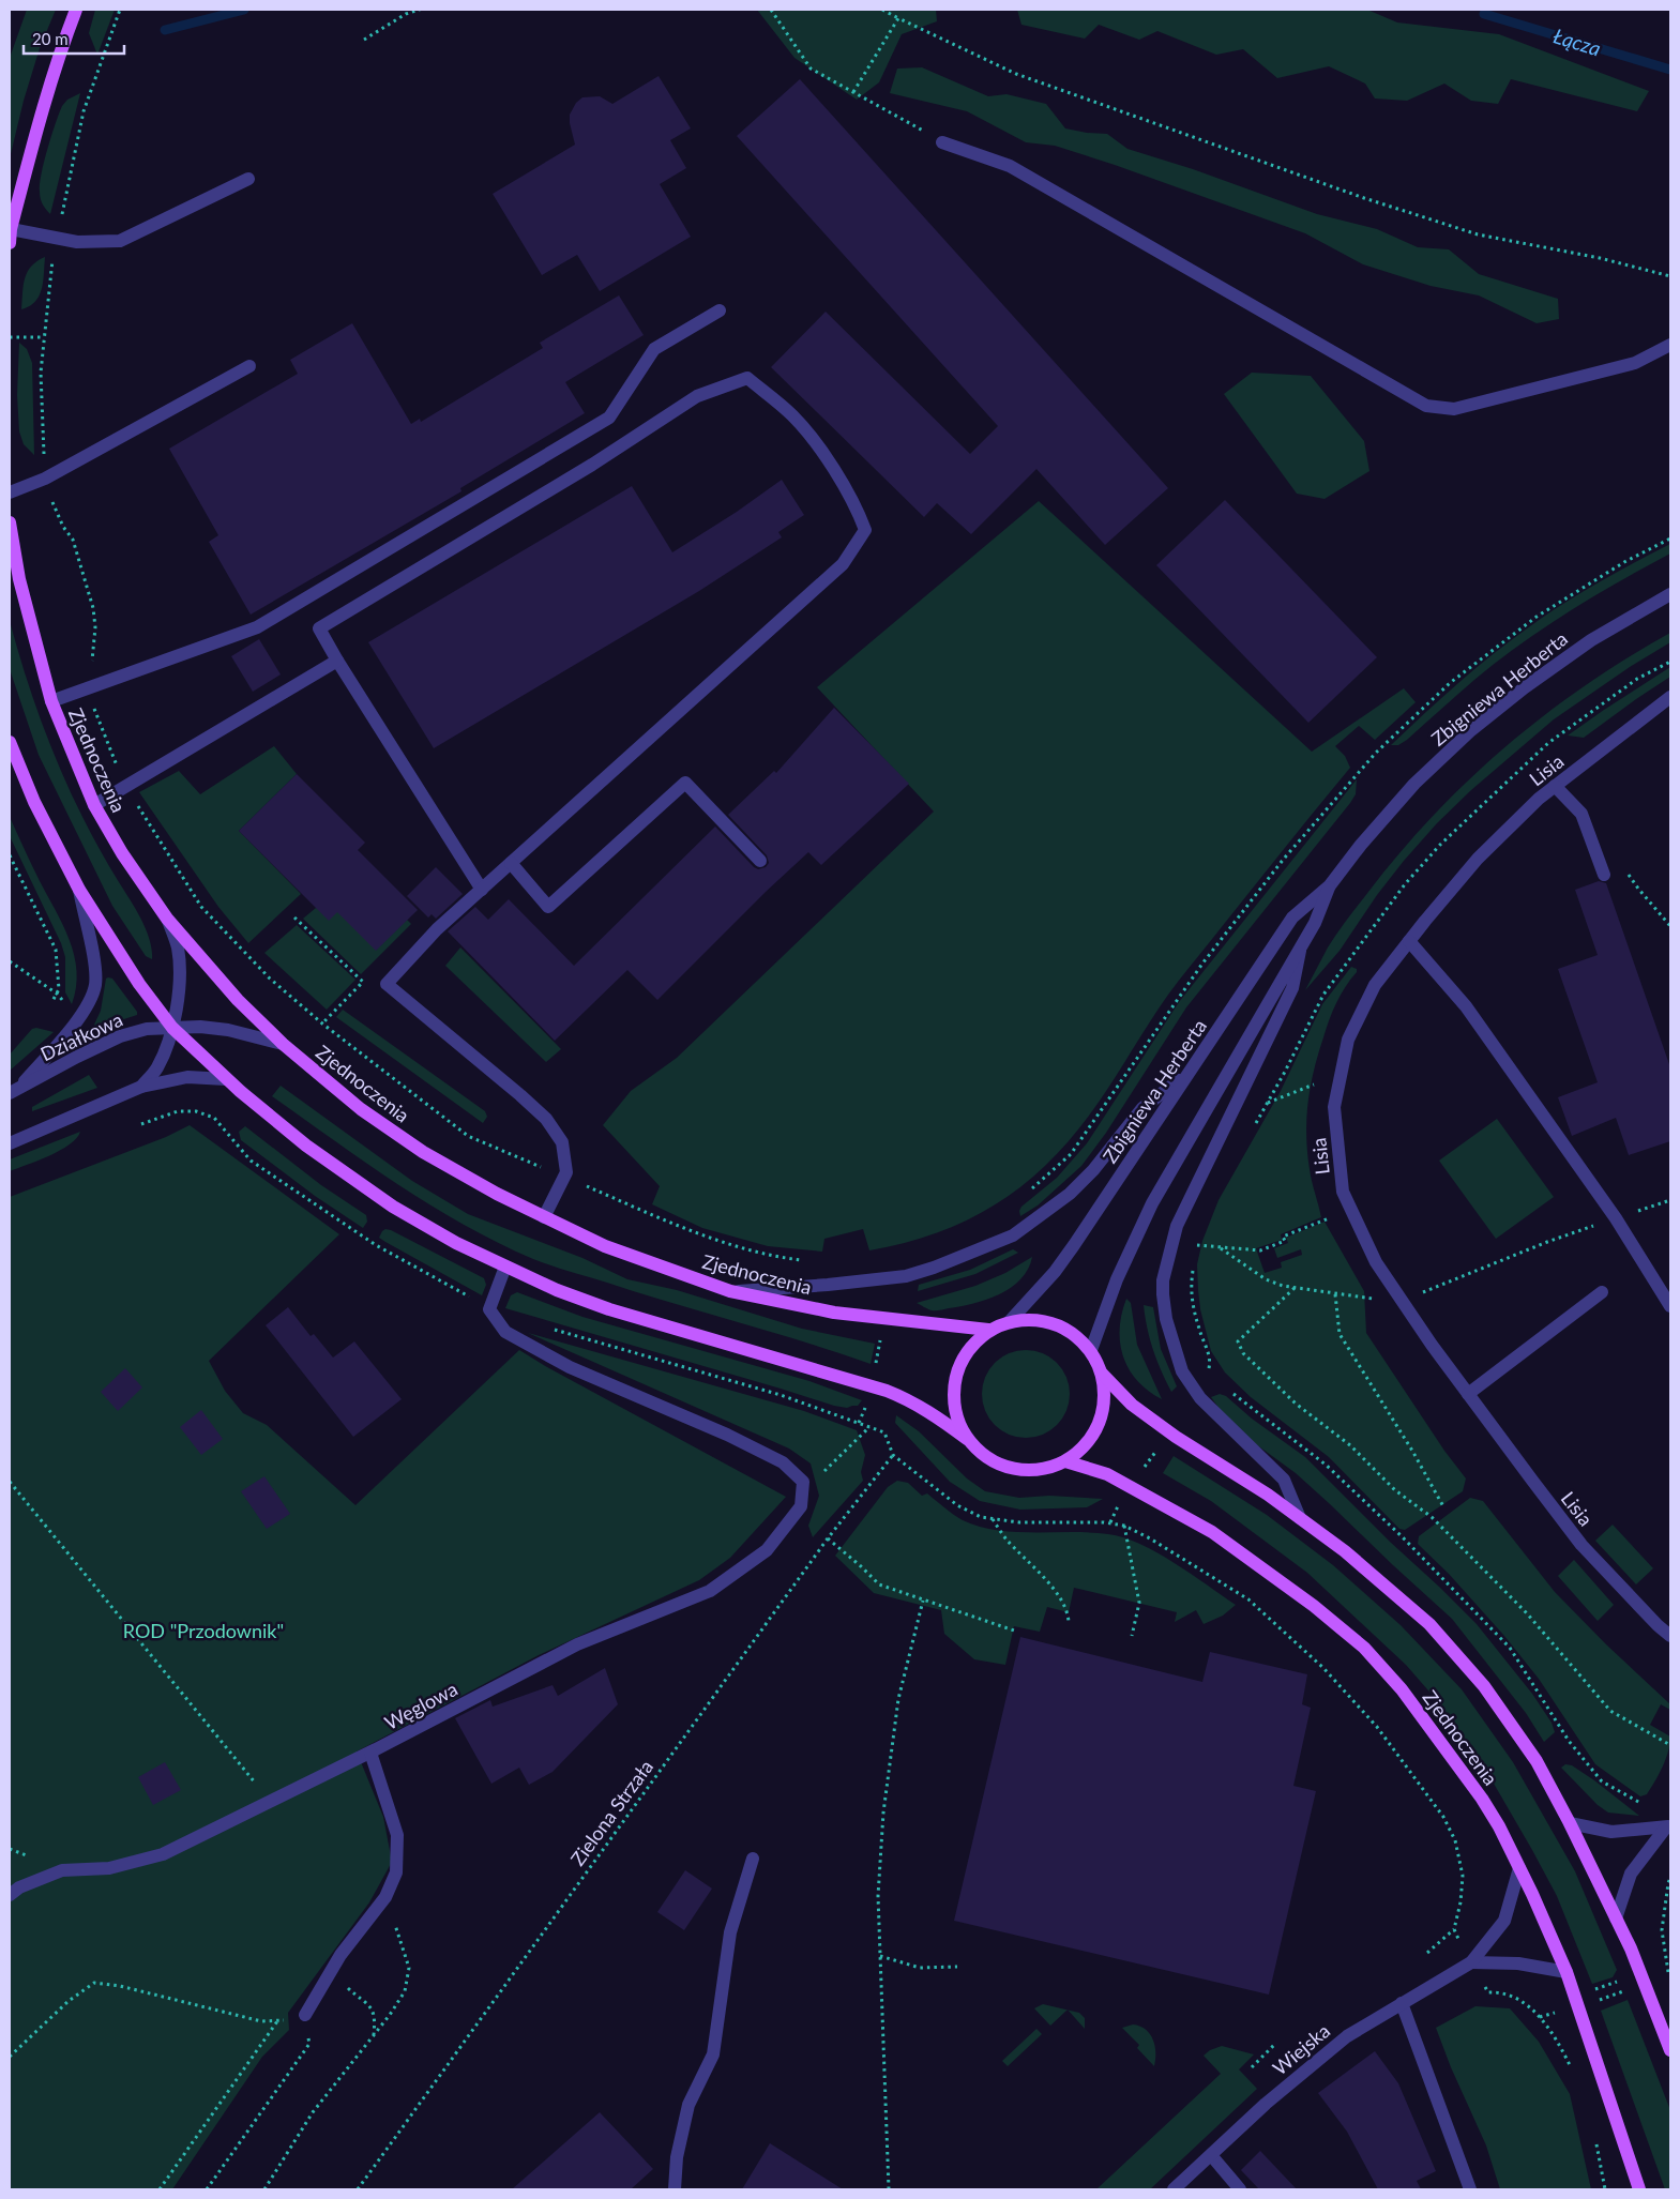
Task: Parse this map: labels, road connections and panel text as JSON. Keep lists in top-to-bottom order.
{
  "streets": {
    "main road": ["Zjednoczenia"],
    "street": [
      "Zbigniewa Herberta",
      "Lisia",
      "Działkowa",
      "Węglowa",
      "Wiejska"
    ],
    "path": ["Zielona Strzała"]
  },
  "crossings": [
    ["Zbigniewa Herberta", "Zjednoczenia"],
    ["Zjednoczenia", "Działkowa"],
    ["Zjednoczenia", "Wiejska"]
  ],
  "water": ["Łącza"],
  "parks": ["ROD \"Przodownik\""],
  "scale_bar": "20 m"
}
